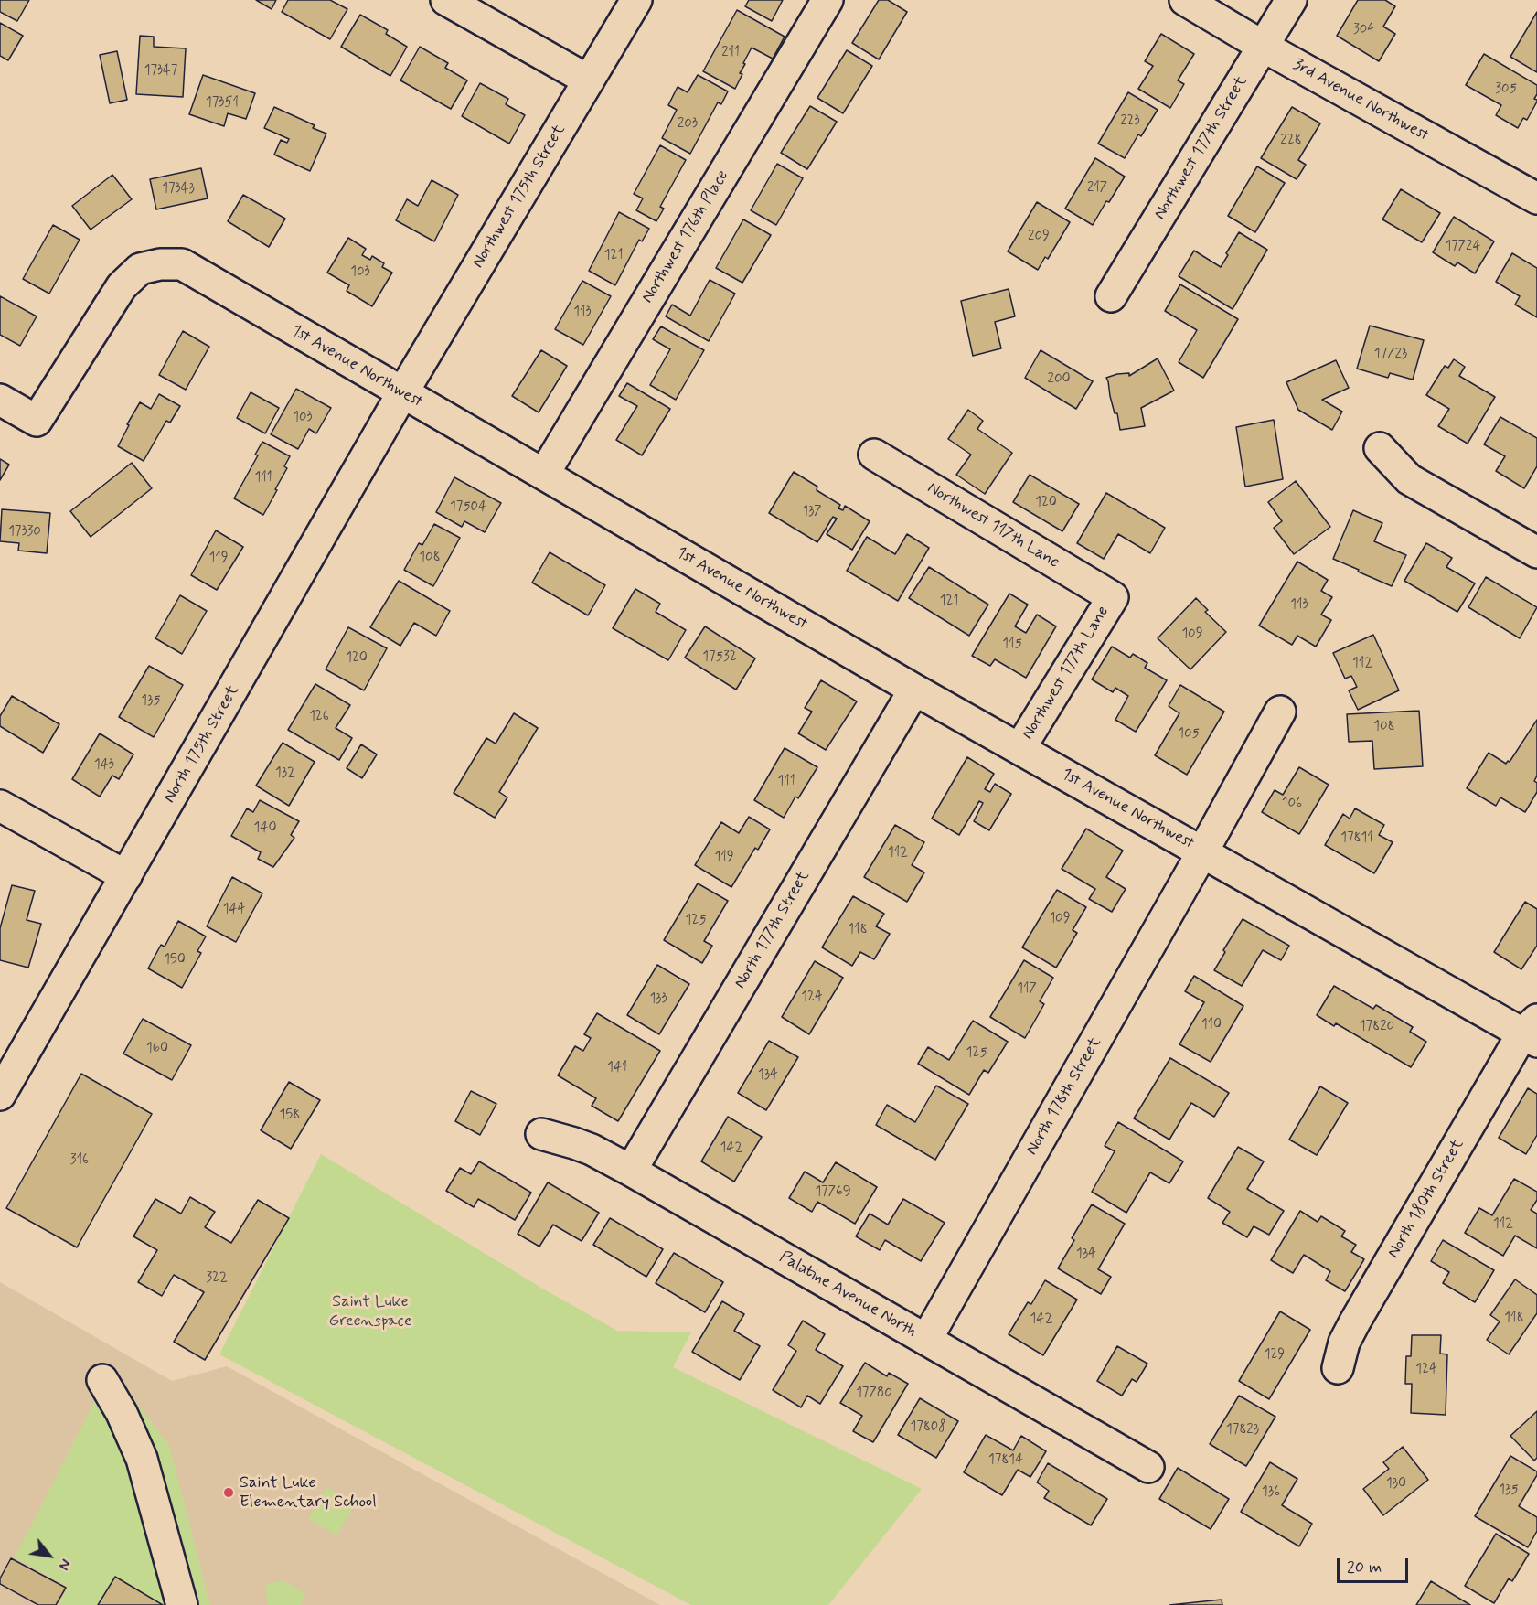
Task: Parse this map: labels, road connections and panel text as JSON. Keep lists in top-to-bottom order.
{
  "streets": {
    "street": [
      "3rd Avenue Northwest",
      "Northwest 177th Street",
      "Northwest 175th Street",
      "Northwest 176th Place",
      "1st Avenue Northwest",
      "Northwest 117th Lane",
      "Northwest 177th Lane",
      "North 175th Street",
      "North 177th Street",
      "North 178th Street",
      "North 180th Street",
      "Palatine Avenue North"
    ]
  },
  "crossings": [
    ["3rd Avenue Northwest", "Northwest 177th Street"],
    ["Northwest 175th Street", "1st Avenue Northwest"],
    ["Northwest 175th Street", "North 175th Street"],
    ["Northwest 176th Place", "1st Avenue Northwest"],
    ["1st Avenue Northwest", "Northwest 177th Lane"],
    ["1st Avenue Northwest", "North 175th Street"],
    ["1st Avenue Northwest", "North 177th Street"],
    ["1st Avenue Northwest", "North 178th Street"],
    ["1st Avenue Northwest", "North 180th Street"],
    ["Northwest 117th Lane", "Northwest 177th Lane"],
    ["North 177th Street", "Palatine Avenue North"],
    ["North 178th Street", "Palatine Avenue North"]
  ],
  "parks": ["Saint Luke Greenspace"],
  "places": ["Saint Luke Elementary School"],
  "house_numbers": [
    "304",
    "211",
    "17347",
    "305",
    "17351",
    "223",
    "203",
    "228",
    "217",
    "17343",
    "209",
    "17724",
    "121",
    "103",
    "113",
    "17723",
    "200",
    "103",
    "111",
    "120",
    "17504",
    "137",
    "17330",
    "108",
    "119",
    "121",
    "113",
    "109",
    "115",
    "17532",
    "120",
    "112",
    "135",
    "126",
    "108",
    "105",
    "143",
    "132",
    "111",
    "106",
    "140",
    "17811",
    "112",
    "119",
    "144",
    "109",
    "125",
    "118",
    "150",
    "117",
    "124",
    "133",
    "110",
    "17820",
    "160",
    "125",
    "141",
    "134",
    "158",
    "142",
    "316",
    "17769",
    "112",
    "134",
    "322",
    "118",
    "142",
    "129",
    "124",
    "17780",
    "17808",
    "17823",
    "17814",
    "130",
    "135",
    "136"
  ],
  "scale_bar": "20 m",
  "north": "bottom right"
}
